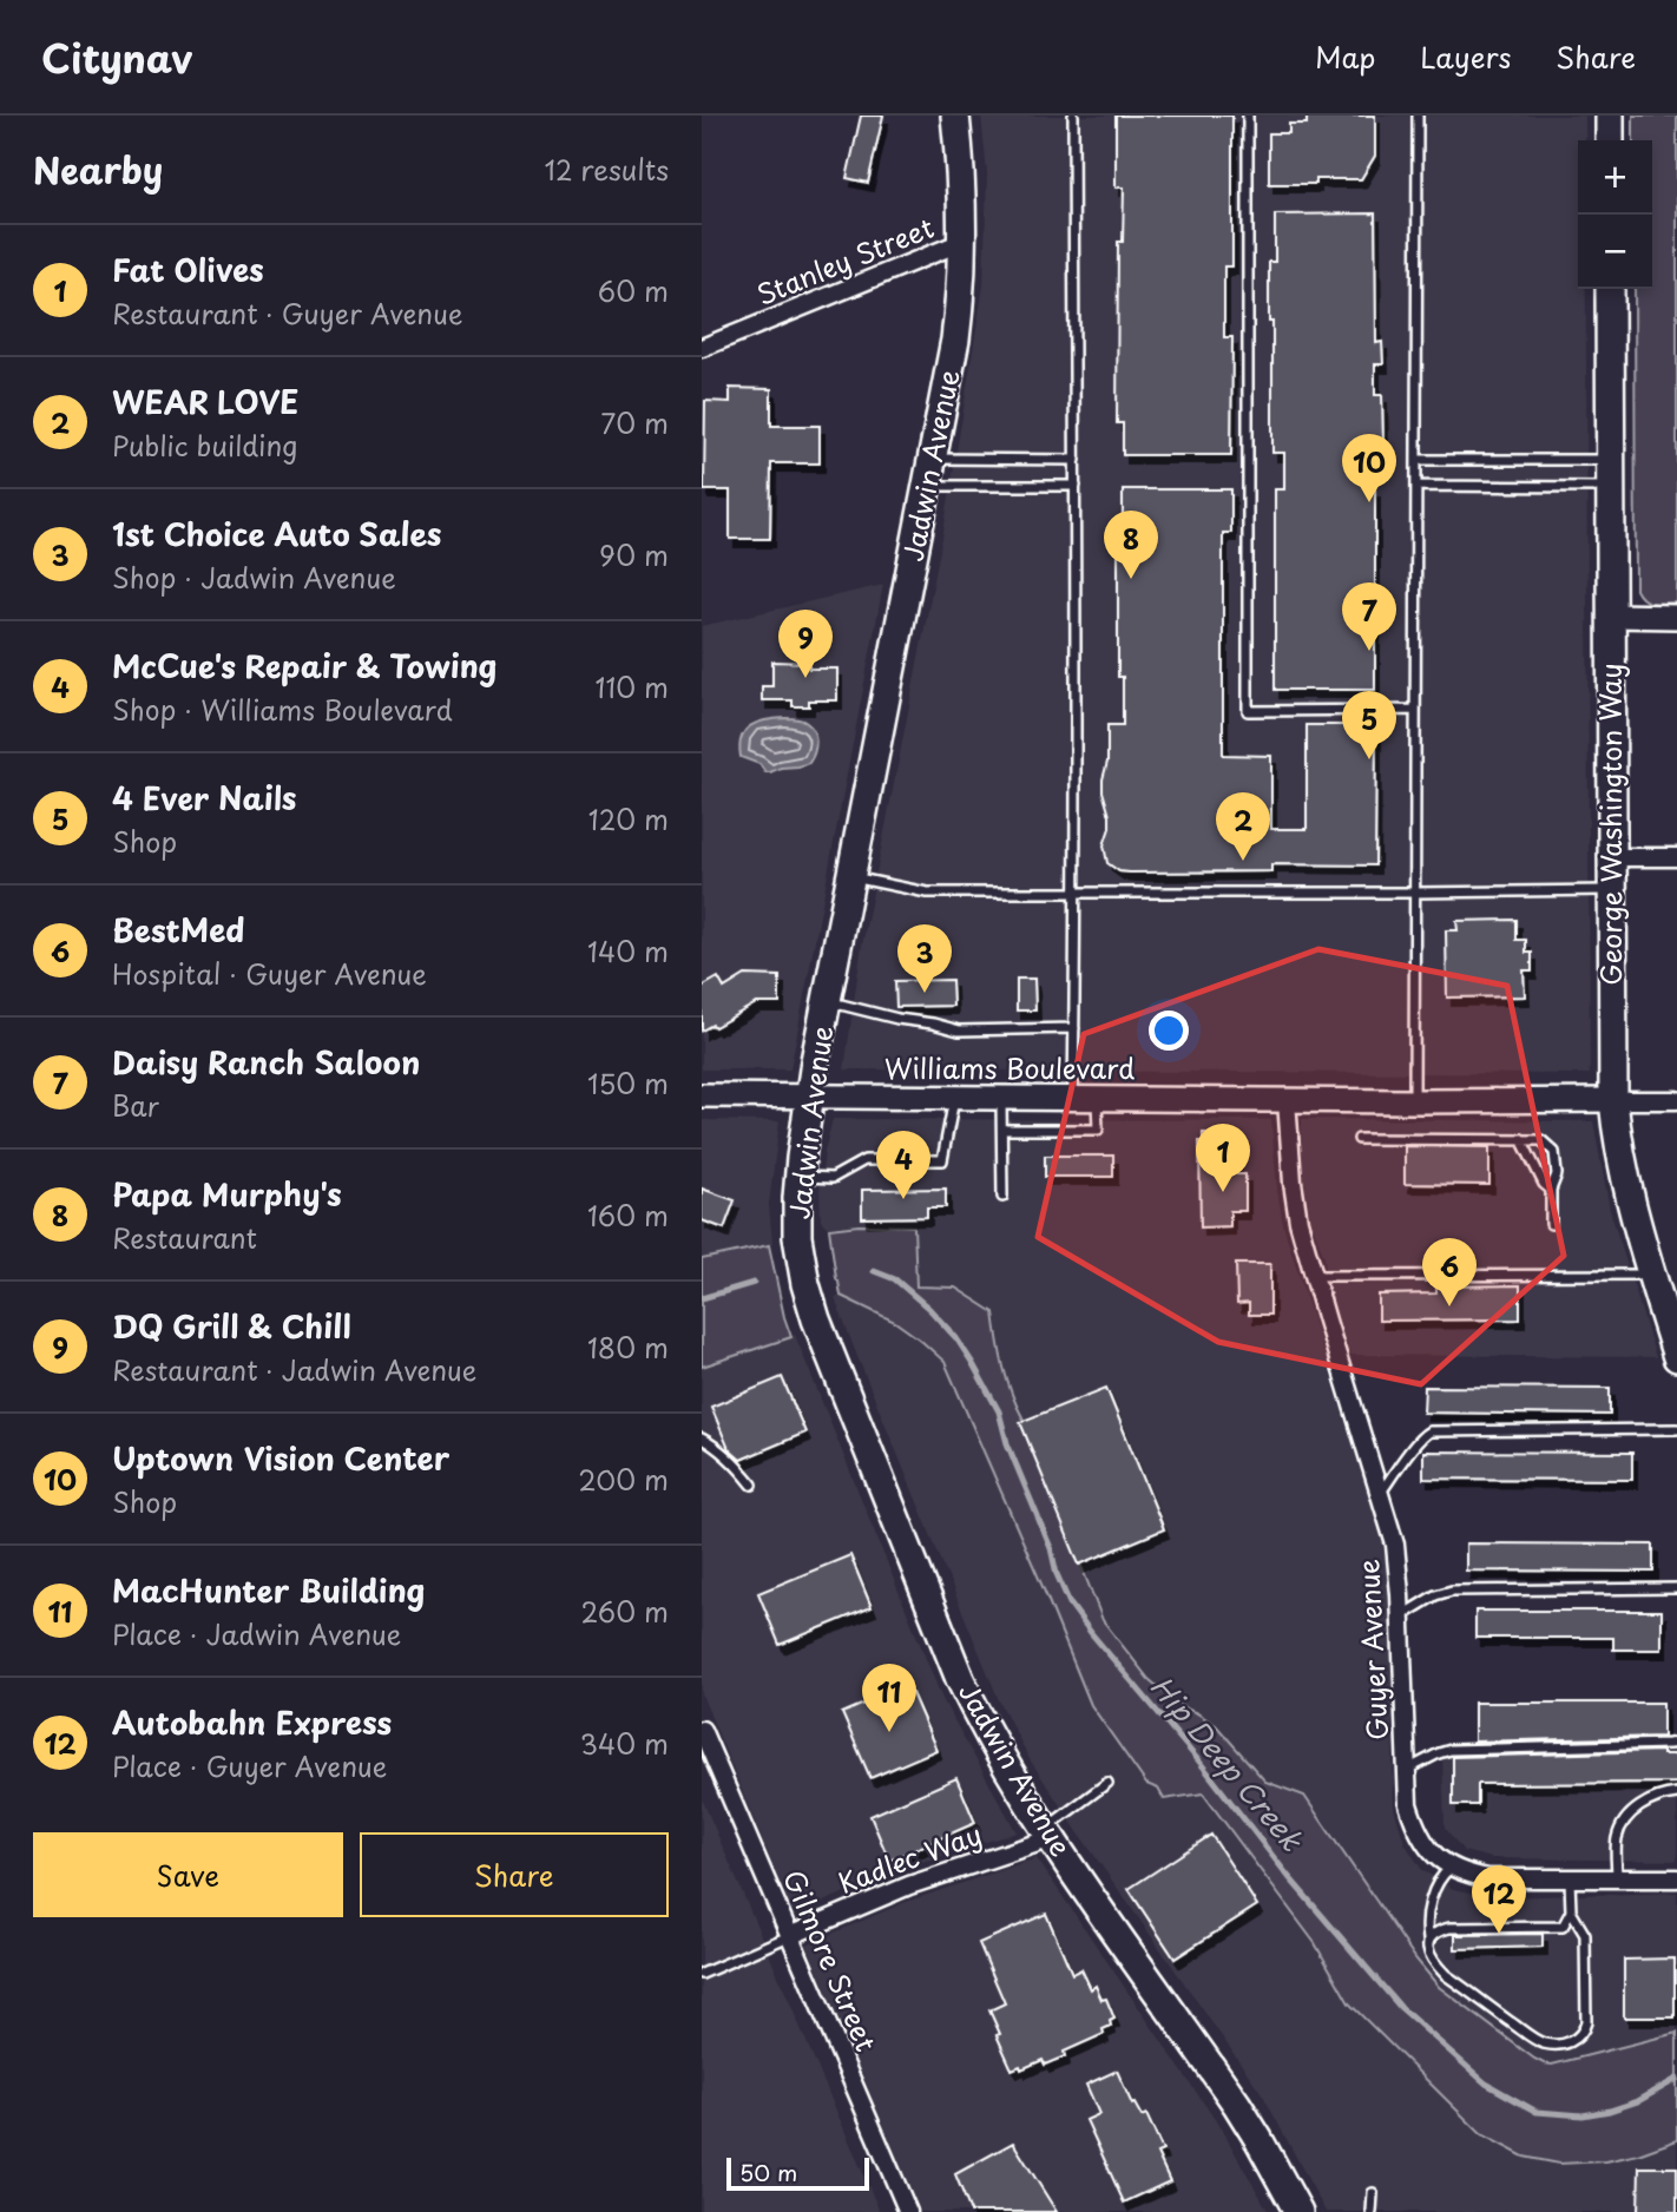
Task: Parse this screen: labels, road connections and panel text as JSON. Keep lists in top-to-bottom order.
{
  "streets": {
    "main road": ["Jadwin Avenue", "George Washington Way"],
    "street": [
      "Stanley Street",
      "Williams Boulevard",
      "Guyer Avenue",
      "Kadlec Way",
      "Gilmore Street"
    ]
  },
  "crossings": [
    ["Stanley Street", "Jadwin Avenue"],
    ["Jadwin Avenue", "Williams Boulevard"],
    ["Jadwin Avenue", "Kadlec Way"],
    ["George Washington Way", "Williams Boulevard"],
    ["Williams Boulevard", "Guyer Avenue"],
    ["Kadlec Way", "Gilmore Street"]
  ],
  "water": ["Hip Deep Creek"],
  "scale_bar": "50 m",
  "page": {
    "header": "Citynav",
    "nav": ["Map", "Layers", "Share"],
    "heading": ["Nearby", "12 results"],
    "map_buttons": ["+", "−"],
    "list": [
      {
        "mark": "1",
        "name": "Fat Olives",
        "note": "Restaurant · Guyer Avenue",
        "value": "60 m"
      },
      {
        "mark": "2",
        "name": "WEAR LOVE",
        "note": "Public building",
        "value": "70 m"
      },
      {
        "mark": "3",
        "name": "1st Choice Auto Sales",
        "note": "Shop · Jadwin Avenue",
        "value": "90 m"
      },
      {
        "mark": "4",
        "name": "McCue's Repair & Towing",
        "note": "Shop · Williams Boulevard",
        "value": "110 m"
      },
      {
        "mark": "5",
        "name": "4 Ever Nails",
        "note": "Shop",
        "value": "120 m"
      },
      {
        "mark": "6",
        "name": "BestMed",
        "note": "Hospital · Guyer Avenue",
        "value": "140 m"
      },
      {
        "mark": "7",
        "name": "Daisy Ranch Saloon",
        "note": "Bar",
        "value": "150 m"
      },
      {
        "mark": "8",
        "name": "Papa Murphy's",
        "note": "Restaurant",
        "value": "160 m"
      },
      {
        "mark": "9",
        "name": "DQ Grill & Chill",
        "note": "Restaurant · Jadwin Avenue",
        "value": "180 m"
      },
      {
        "mark": "10",
        "name": "Uptown Vision Center",
        "note": "Shop",
        "value": "200 m"
      },
      {
        "mark": "11",
        "name": "MacHunter Building",
        "note": "Place · Jadwin Avenue",
        "value": "260 m"
      },
      {
        "mark": "12",
        "name": "Autobahn Express",
        "note": "Place · Guyer Avenue",
        "value": "340 m"
      }
    ],
    "pins": [
      "10",
      "8",
      "7",
      "9",
      "5",
      "2",
      "3",
      "1",
      "4",
      "6",
      "11",
      "12"
    ],
    "buttons": ["Save", "Share"],
    "scale": "50 m"
  }
}
